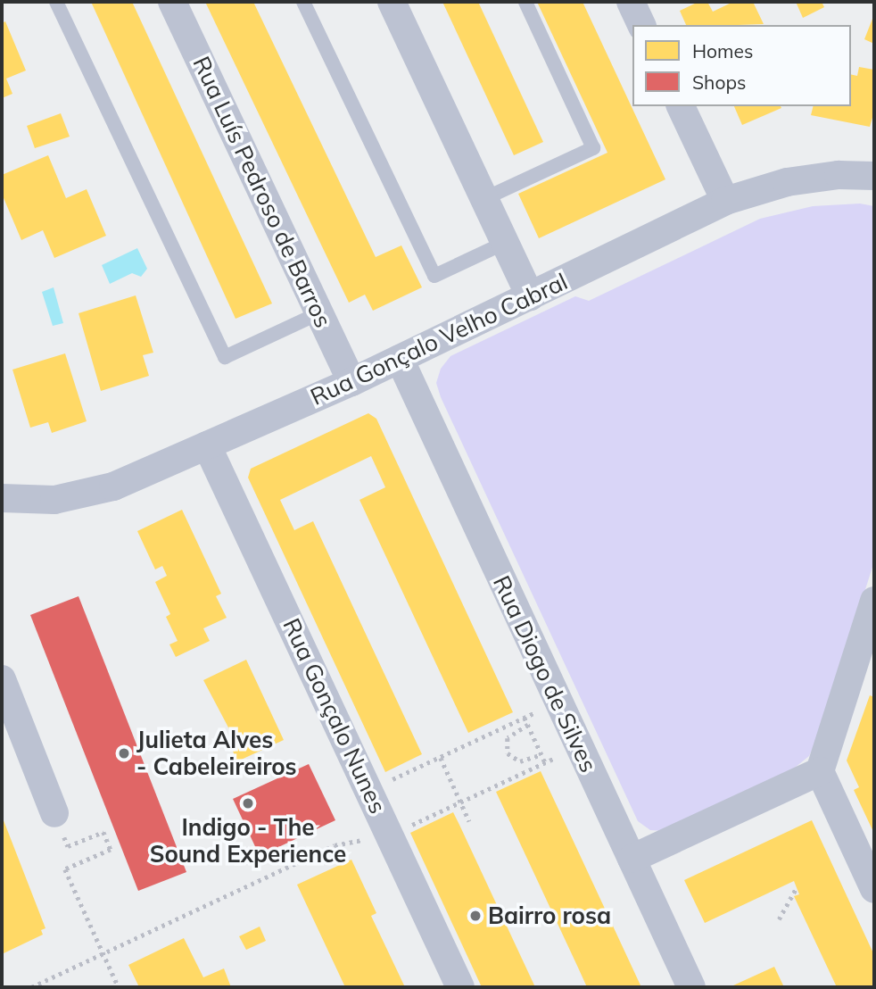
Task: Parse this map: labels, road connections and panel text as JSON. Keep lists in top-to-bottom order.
{
  "streets": {
    "street": [
      "Rua Luís Pedroso de Barros",
      "Rua Gonçalo Velho Cabral",
      "Rua Diogo de Silves",
      "Rua Gonçalo Nunes"
    ]
  },
  "crossings": [
    ["Rua Luís Pedroso de Barros", "Rua Gonçalo Velho Cabral"],
    ["Rua Gonçalo Velho Cabral", "Rua Diogo de Silves"],
    ["Rua Gonçalo Velho Cabral", "Rua Gonçalo Nunes"]
  ],
  "places": ["Julieta Alves - Cabeleireiros", "Indigo - The Sound Experience", "Bairro rosa"],
  "legend": ["Homes", "Shops"]
}
